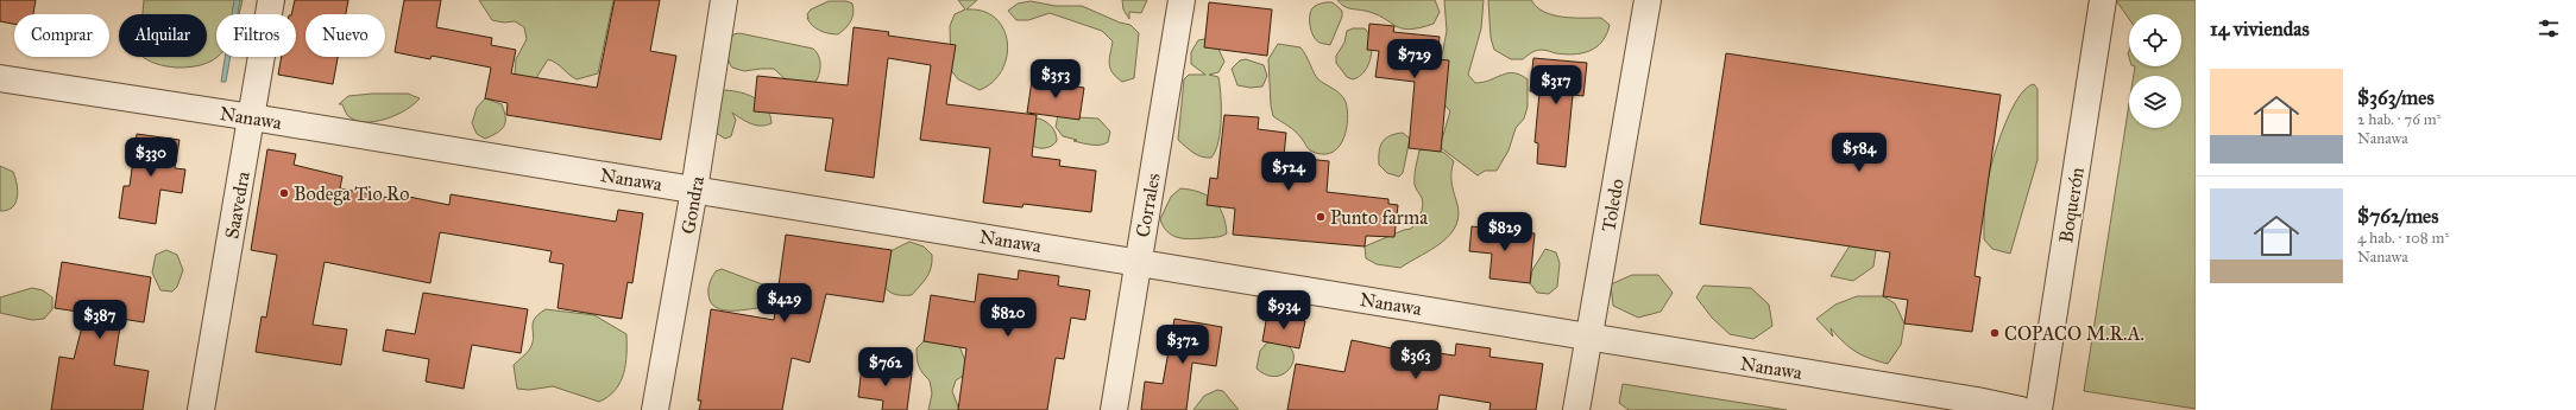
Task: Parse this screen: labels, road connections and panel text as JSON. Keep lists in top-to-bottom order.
{
  "streets": {
    "street": [
      "Nanawa",
      "Saavedra",
      "Gondra",
      "Corrales",
      "Toledo",
      "Boquerón"
    ]
  },
  "crossings": [
    ["Nanawa", "Saavedra"],
    ["Nanawa", "Gondra"],
    ["Nanawa", "Corrales"],
    ["Nanawa", "Toledo"]
  ],
  "places": ["Bodega Tio Ro", "Punto farma", "COPACO M.R.A."],
  "page": {
    "heading": "14 viviendas",
    "chip": [
      "Comprar",
      "Alquilar",
      "Filtros",
      "Nuevo"
    ],
    "price": [
      "$729",
      "$353",
      "$317",
      "$584",
      "$330",
      "$524",
      "$829",
      "$429",
      "$934",
      "$820",
      "$387",
      "$372",
      "$363",
      "$762"
    ],
    "list": [
      {
        "name": "$363/mes",
        "note": "2 hab. · 76 m² · Nanawa"
      },
      {
        "name": "$762/mes",
        "note": "4 hab. · 108 m² · Nanawa"
      }
    ]
  }
}
